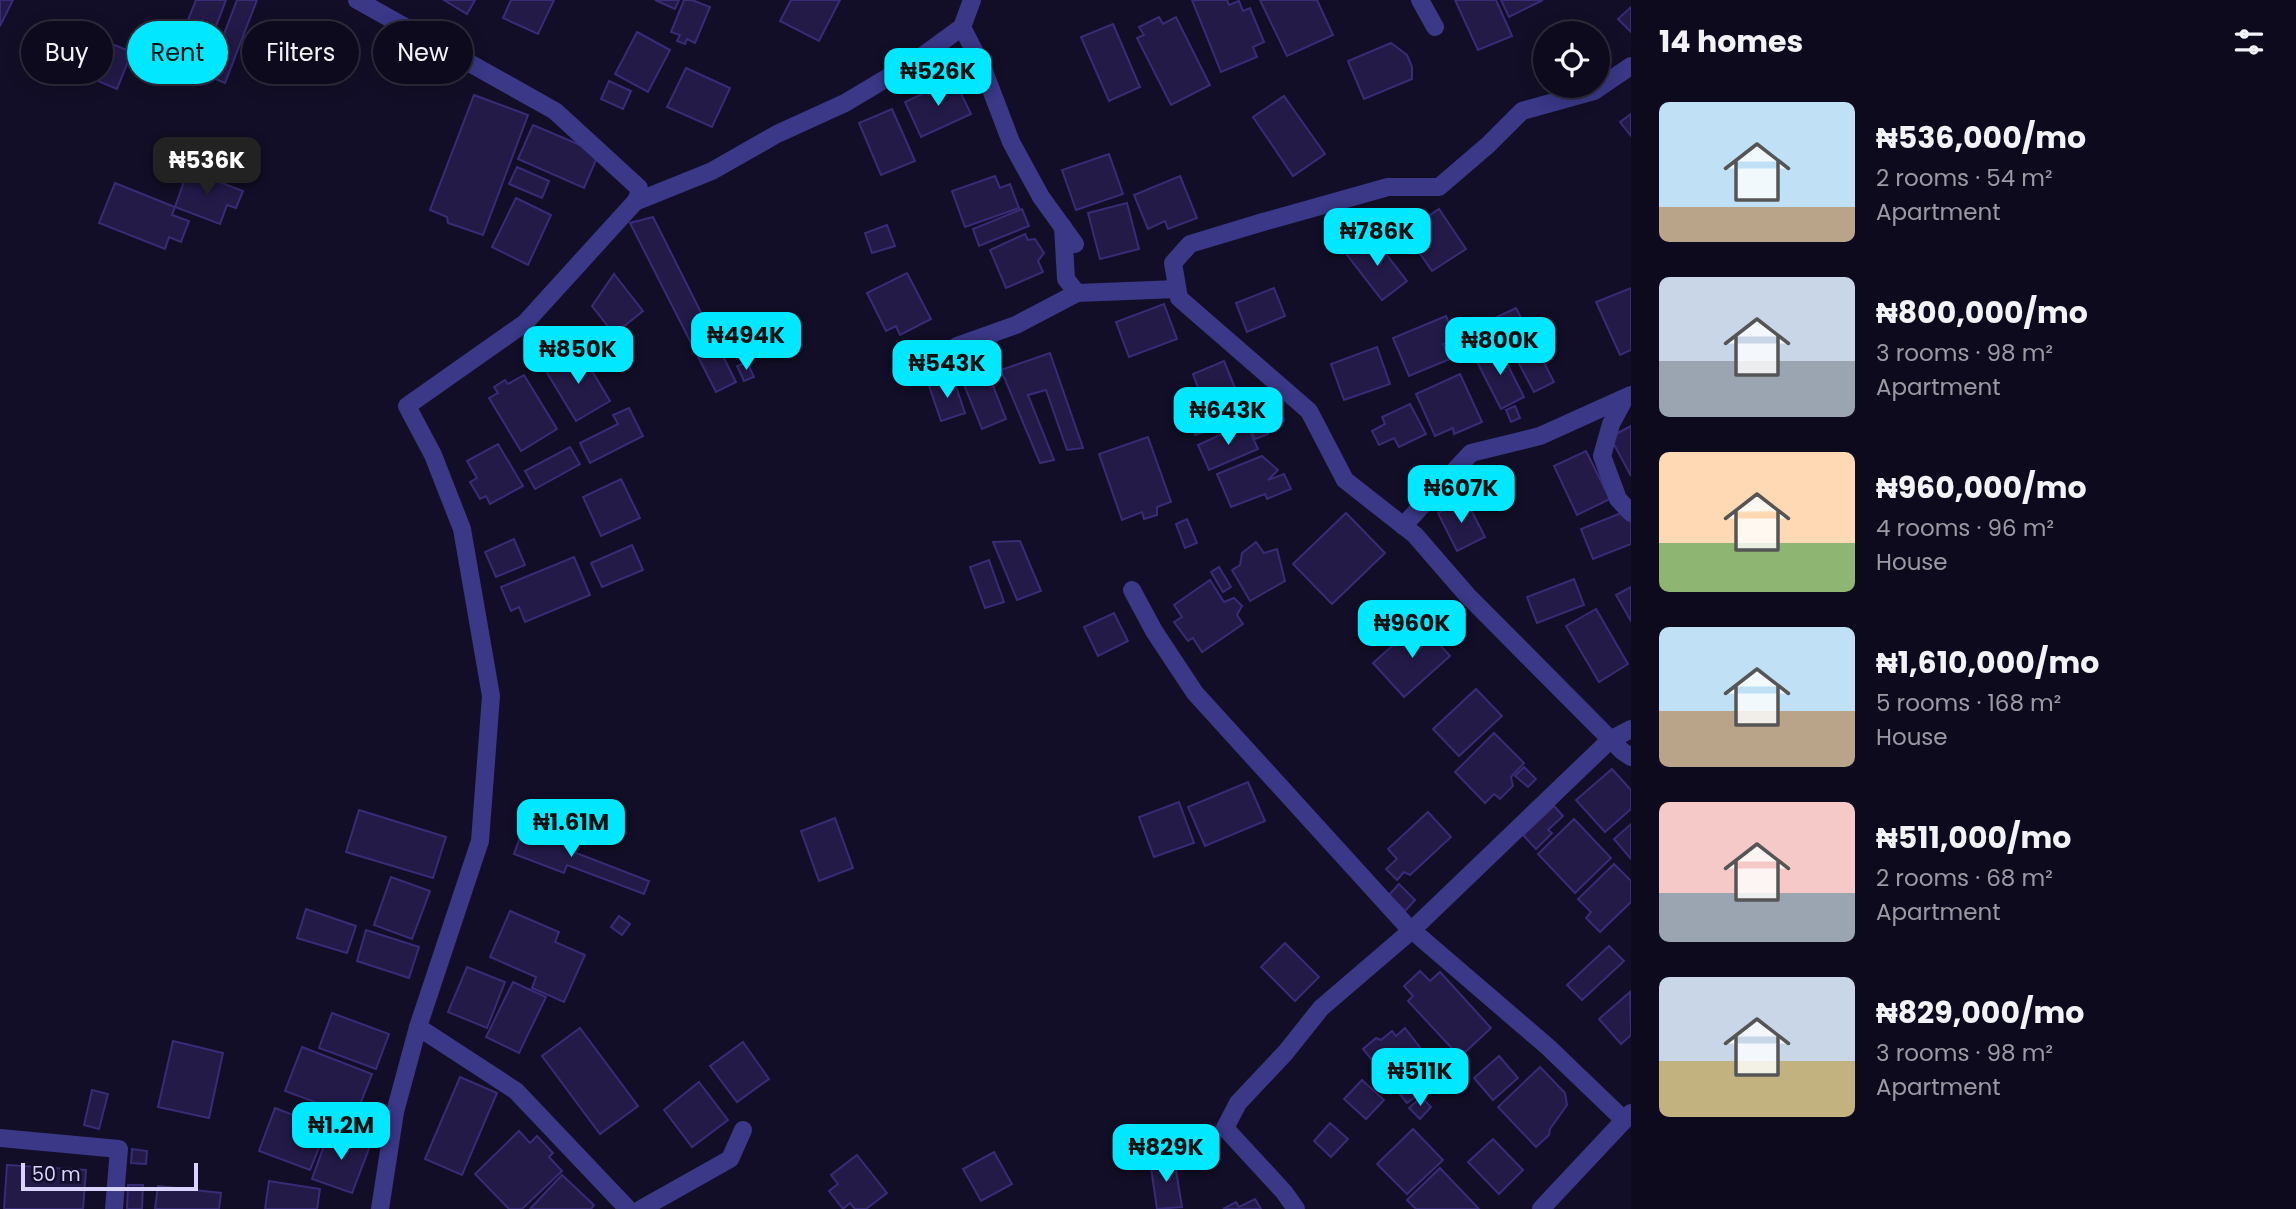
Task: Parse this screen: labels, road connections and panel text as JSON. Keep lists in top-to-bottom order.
{
  "scale_bar": "50 m",
  "page": {
    "heading": "14 homes",
    "chip": [
      "Buy",
      "Rent",
      "Filters",
      "New"
    ],
    "price": [
      "₦526K",
      "₦536K",
      "₦786K",
      "₦494K",
      "₦800K",
      "₦850K",
      "₦543K",
      "₦643K",
      "₦607K",
      "₦960K",
      "₦1.61M",
      "₦511K",
      "₦1.2M",
      "₦829K"
    ],
    "list": [
      {
        "name": "₦536,000/mo",
        "note": "2 rooms · 54 m² · Apartment"
      },
      {
        "name": "₦800,000/mo",
        "note": "3 rooms · 98 m² · Apartment"
      },
      {
        "name": "₦960,000/mo",
        "note": "4 rooms · 96 m² · House"
      },
      {
        "name": "₦1,610,000/mo",
        "note": "5 rooms · 168 m² · House"
      },
      {
        "name": "₦511,000/mo",
        "note": "2 rooms · 68 m² · Apartment"
      },
      {
        "name": "₦829,000/mo",
        "note": "3 rooms · 98 m² · Apartment"
      }
    ],
    "scale": "50 m"
  }
}
